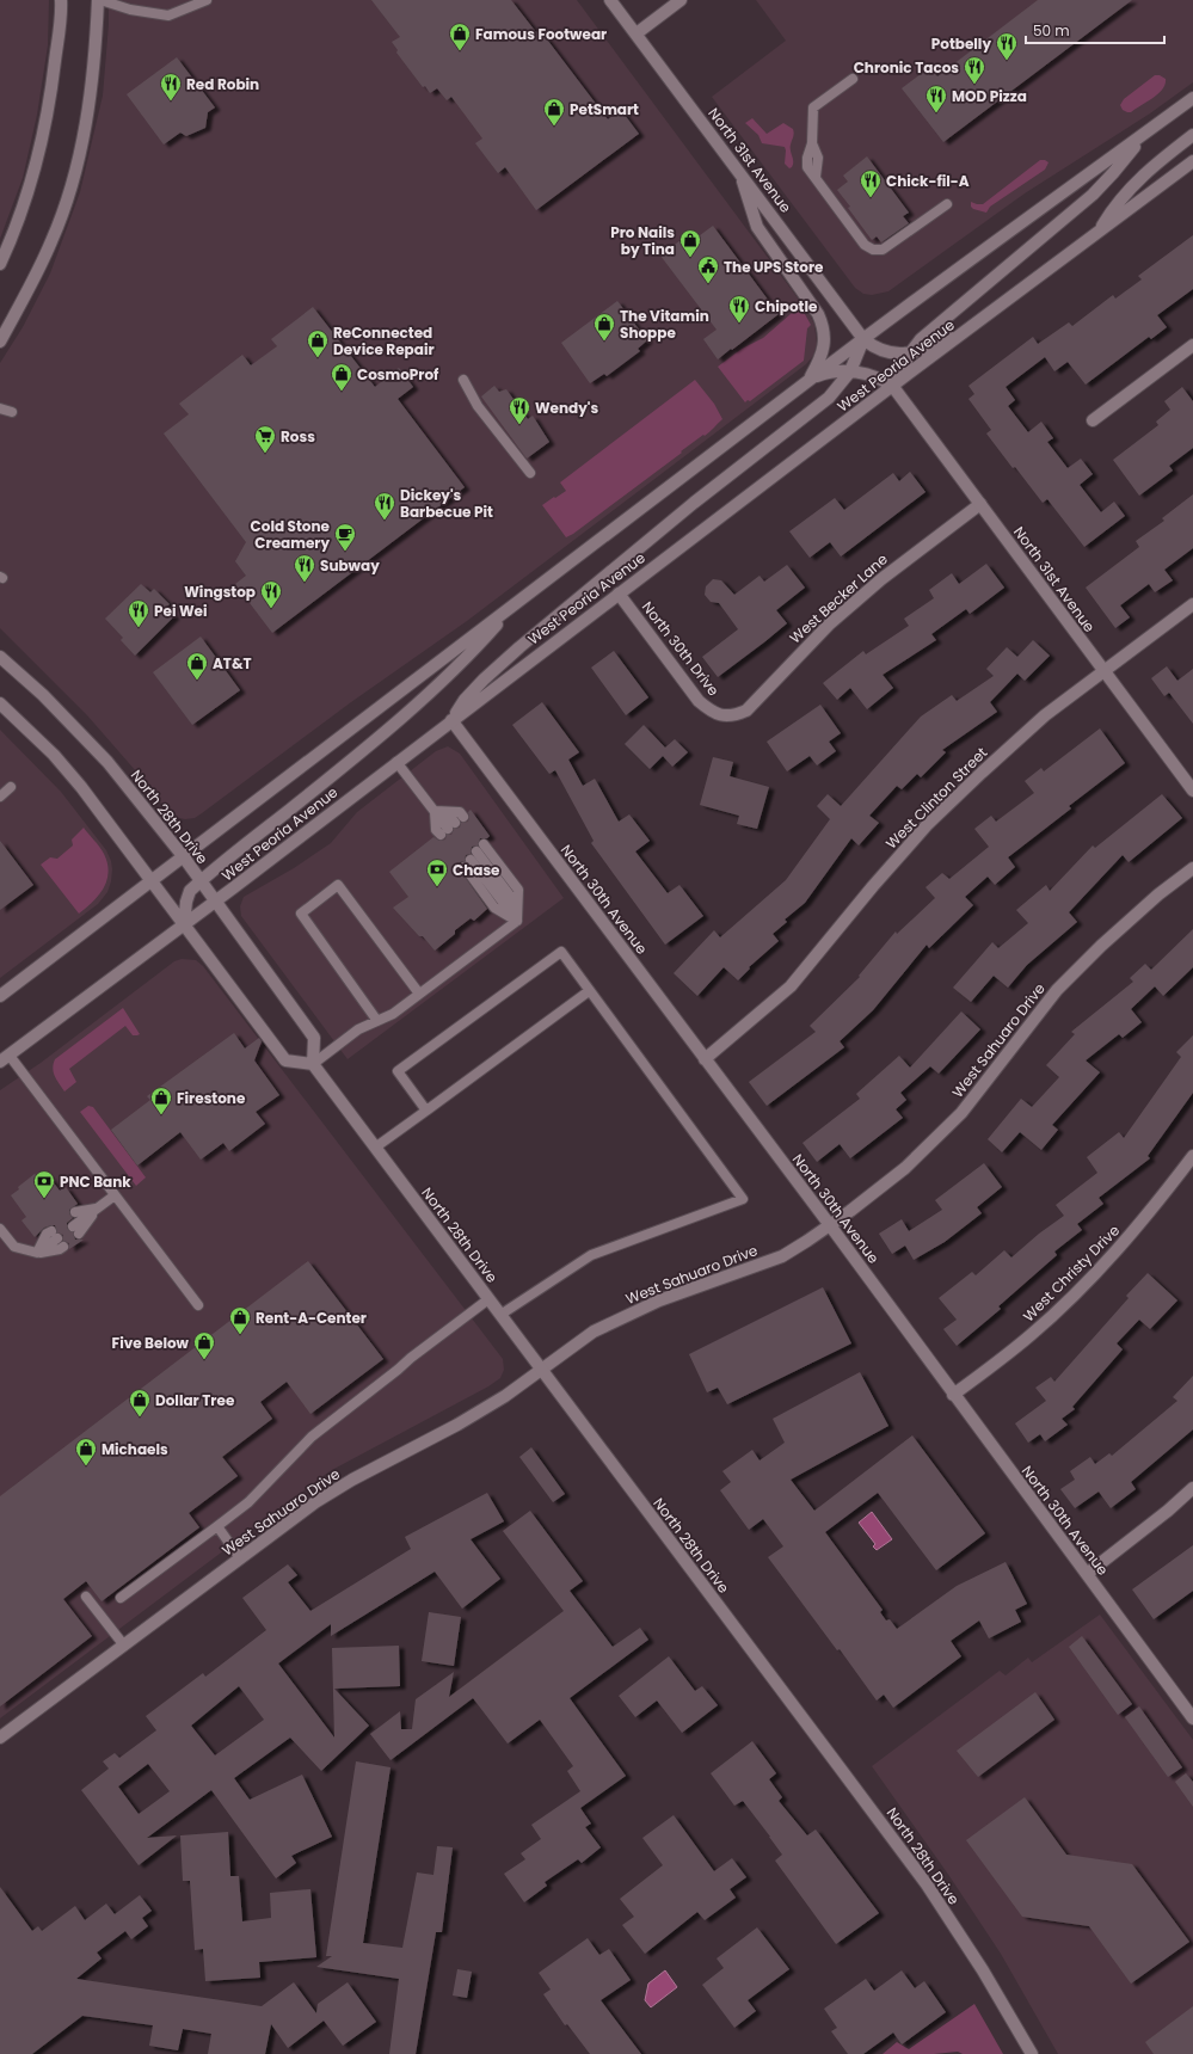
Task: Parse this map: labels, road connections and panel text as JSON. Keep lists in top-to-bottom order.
{
  "streets": {
    "street": [
      "North 31st Avenue",
      "West Peoria Avenue",
      "West Becker Lane",
      "North 30th Drive",
      "West Clinton Street",
      "North 28th Drive",
      "North 30th Avenue",
      "West Sahuaro Drive",
      "West Christy Drive"
    ]
  },
  "crossings": [
    ["North 31st Avenue", "West Peoria Avenue"],
    ["North 31st Avenue", "West Becker Lane"],
    ["North 31st Avenue", "West Clinton Street"],
    ["West Peoria Avenue", "North 30th Drive"],
    ["West Peoria Avenue", "North 28th Drive"],
    ["West Peoria Avenue", "North 30th Avenue"],
    ["West Becker Lane", "North 30th Drive"],
    ["West Clinton Street", "North 30th Avenue"],
    ["North 28th Drive", "West Sahuaro Drive"],
    ["North 30th Avenue", "West Sahuaro Drive"],
    ["North 30th Avenue", "West Christy Drive"]
  ],
  "places": {
    "shop": [
      "Famous Footwear",
      "PetSmart",
      "Pro Nails by Tina",
      "The Vitamin Shoppe",
      "ReConnected Device Repair",
      "CosmoProf",
      "AT&T",
      "Firestone",
      "Rent-A-Center",
      "Five Below",
      "Dollar Tree",
      "Michaels"
    ],
    "restaurant": [
      "Potbelly",
      "Chronic Tacos",
      "Red Robin",
      "MOD Pizza",
      "Chick-fil-A",
      "Chipotle",
      "Wendy's",
      "Dickey's Barbecue Pit",
      "Subway",
      "Wingstop",
      "Pei Wei"
    ],
    "public building": ["The UPS Store"],
    "supermarket": ["Ross"],
    "cafe": ["Cold Stone Creamery"],
    "bank": ["Chase", "PNC Bank"]
  },
  "scale_bar": "50 m"
}
